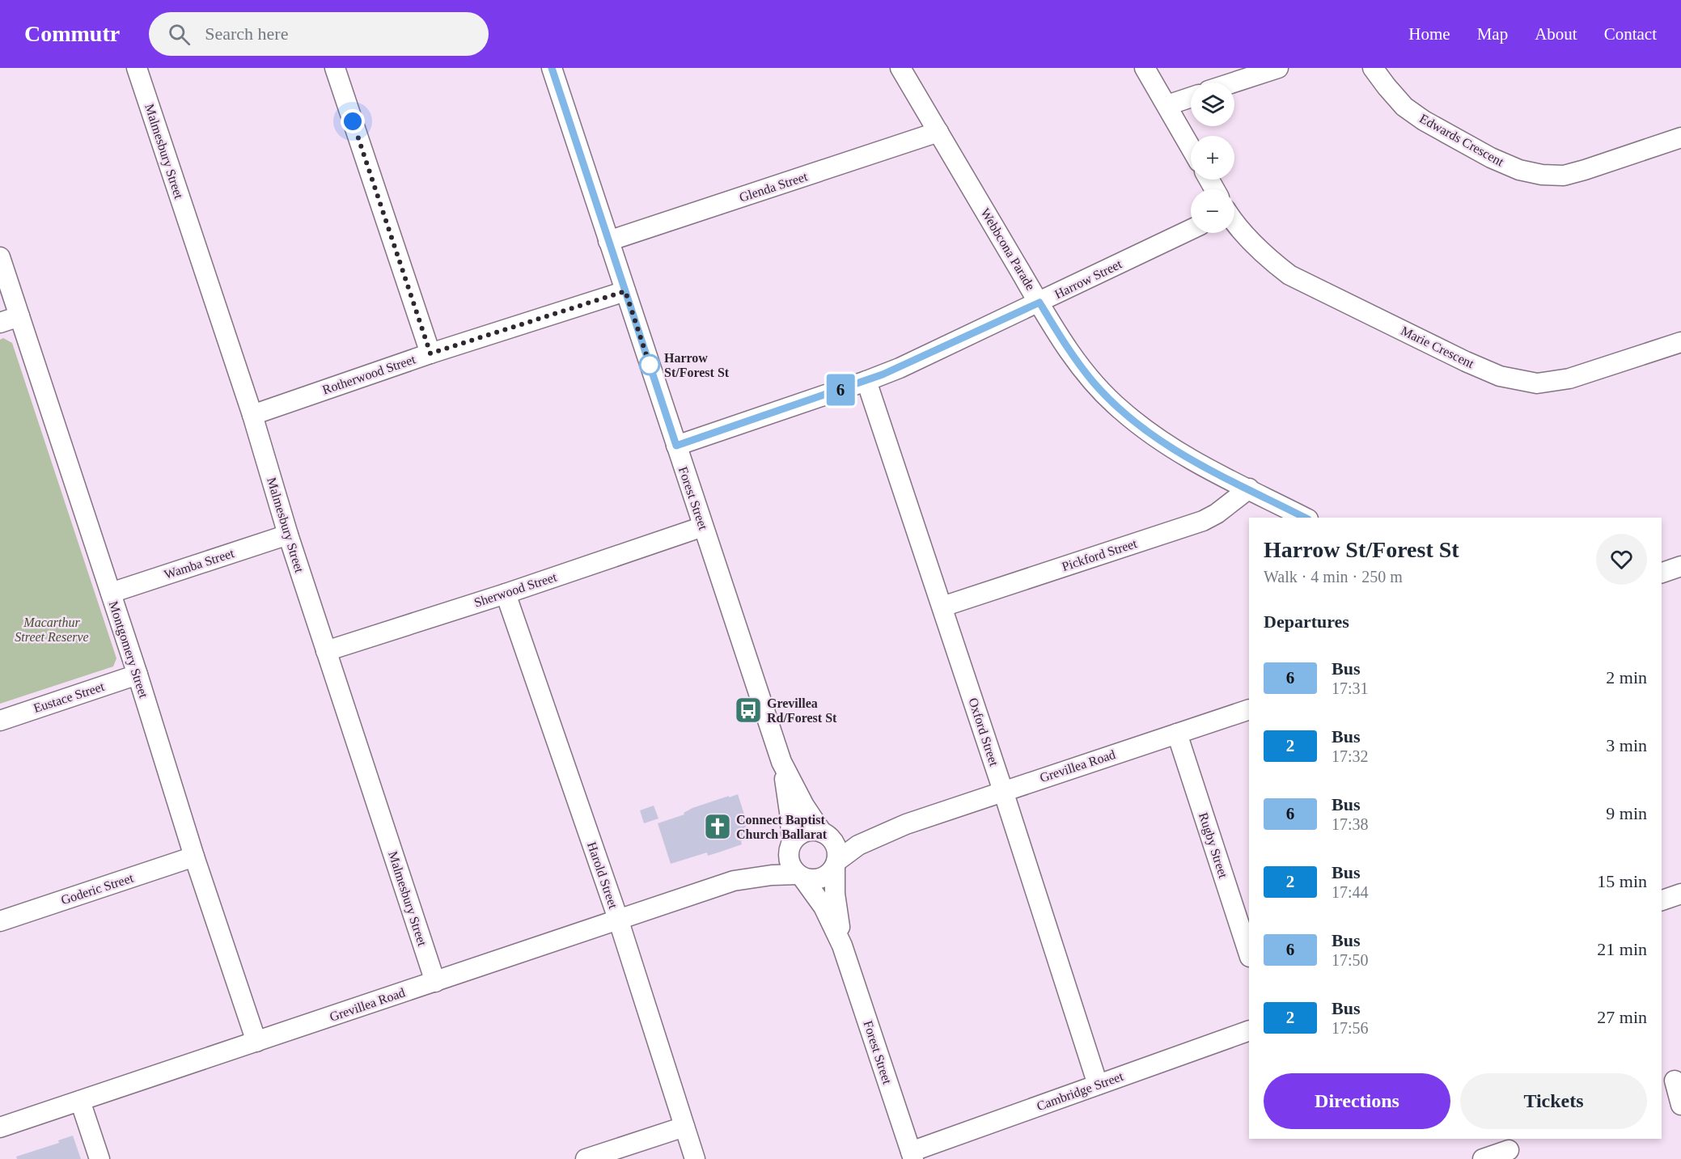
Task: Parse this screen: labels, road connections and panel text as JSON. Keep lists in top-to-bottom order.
{
  "streets": {
    "street": [
      "Edwards Crescent",
      "Malmesbury Street",
      "Glenda Street",
      "Webbcona Parade",
      "Harrow Street",
      "Marie Crescent",
      "Rotherwood Street",
      "Forest Street",
      "Pickford Street",
      "Wamba Street",
      "Sherwood Street",
      "Montgomery Street",
      "Eustace Street",
      "Oxford Street",
      "Grevillea Road",
      "Rugby Street",
      "Harold Street",
      "Goderic Street",
      "Cambridge Street"
    ]
  },
  "crossings": [
    ["Malmesbury Street", "Rotherwood Street"],
    ["Malmesbury Street", "Wamba Street"],
    ["Malmesbury Street", "Sherwood Street"],
    ["Malmesbury Street", "Grevillea Road"],
    ["Glenda Street", "Webbcona Parade"],
    ["Glenda Street", "Forest Street"],
    ["Webbcona Parade", "Harrow Street"],
    ["Webbcona Parade", "Pickford Street"],
    ["Harrow Street", "Forest Street"],
    ["Harrow Street", "Oxford Street"],
    ["Rotherwood Street", "Forest Street"],
    ["Forest Street", "Sherwood Street"],
    ["Forest Street", "Grevillea Road"],
    ["Forest Street", "Cambridge Street"],
    ["Pickford Street", "Oxford Street"],
    ["Wamba Street", "Montgomery Street"],
    ["Sherwood Street", "Harold Street"],
    ["Montgomery Street", "Eustace Street"],
    ["Montgomery Street", "Grevillea Road"],
    ["Montgomery Street", "Goderic Street"],
    ["Oxford Street", "Grevillea Road"],
    ["Oxford Street", "Cambridge Street"],
    ["Grevillea Road", "Rugby Street"],
    ["Grevillea Road", "Harold Street"]
  ],
  "parks": ["Macarthur Street Reserve"],
  "places": {
    "other": ["Harrow St/Forest St"],
    "bus stop": ["Grevillea Rd/Forest St"],
    "church": ["Connect Baptist Church Ballarat"]
  },
  "lines": ["bus line 6"],
  "page": {
    "header": "Commutr",
    "search": "Search here",
    "nav": [
      "Home",
      "Map",
      "About",
      "Contact"
    ],
    "on_map": "6",
    "map_buttons": ["+", "−"],
    "heading": [
      ["Harrow St/Forest St", "Walk · 4 min · 250 m"],
      "Departures"
    ],
    "list": [
      {
        "mark": "6",
        "name": "Bus",
        "note": "17:31",
        "value": "2 min"
      },
      {
        "mark": "2",
        "name": "Bus",
        "note": "17:32",
        "value": "3 min"
      },
      {
        "mark": "6",
        "name": "Bus",
        "note": "17:38",
        "value": "9 min"
      },
      {
        "mark": "2",
        "name": "Bus",
        "note": "17:44",
        "value": "15 min"
      },
      {
        "mark": "6",
        "name": "Bus",
        "note": "17:50",
        "value": "21 min"
      },
      {
        "mark": "2",
        "name": "Bus",
        "note": "17:56",
        "value": "27 min"
      }
    ],
    "buttons": ["Directions", "Tickets"]
  }
}
